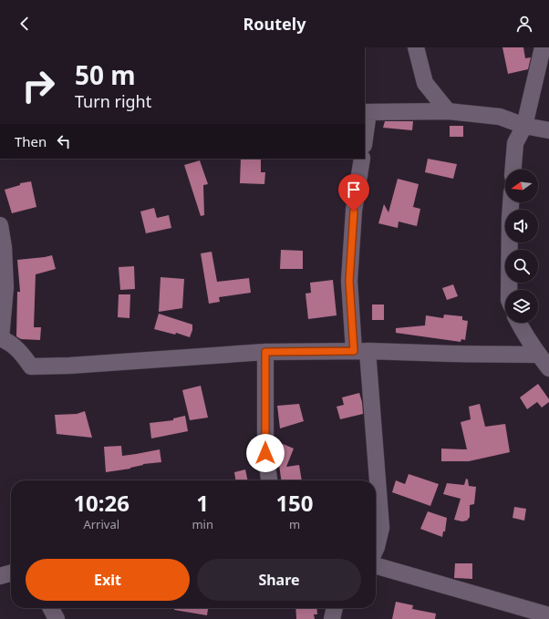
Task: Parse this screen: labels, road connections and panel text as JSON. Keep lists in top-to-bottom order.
{
  "north": "left",
  "page": {
    "header": "Routely",
    "turn": ["50 m", "Turn right"],
    "then": "Then",
    "eta": [
      "10:26",
      "Arrival",
      "1",
      "min",
      "150",
      "m"
    ],
    "buttons": ["Exit", "Share"]
  }
}
